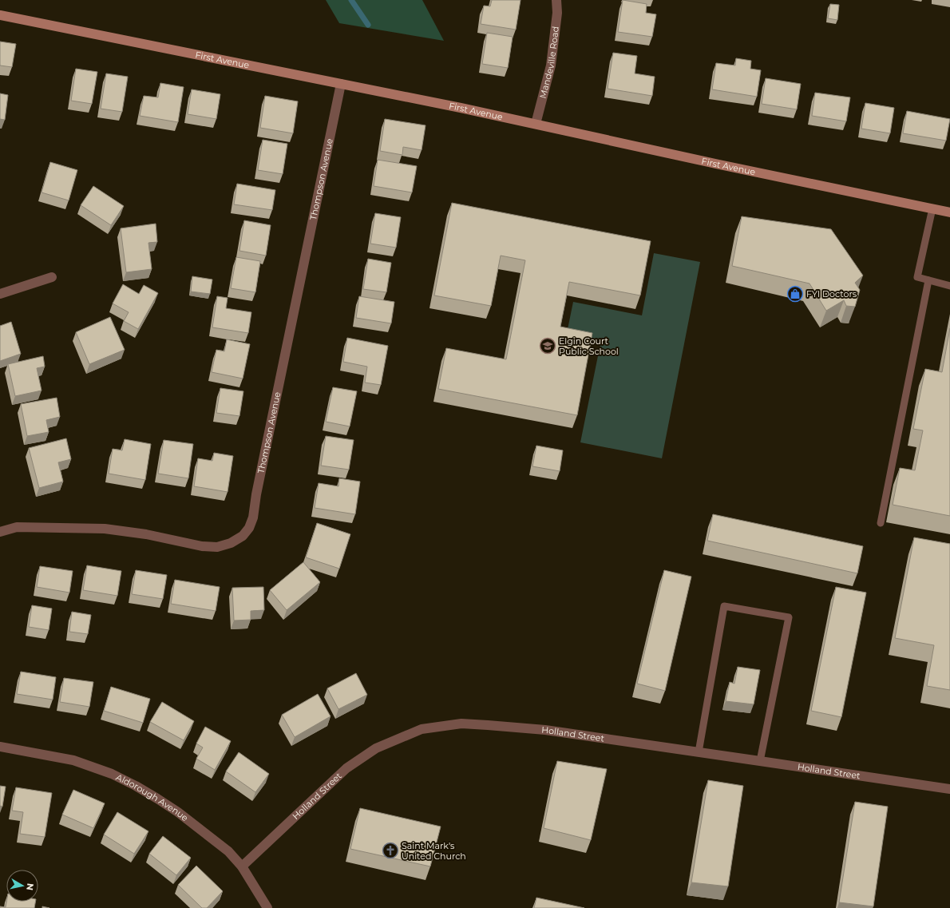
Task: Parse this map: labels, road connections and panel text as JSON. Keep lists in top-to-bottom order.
{
  "streets": {
    "street": [
      "First Avenue",
      "Mandeville Road",
      "Thompson Avenue",
      "Holland Street",
      "Aldorough Avenue"
    ]
  },
  "crossings": [
    ["First Avenue", "Mandeville Road"],
    ["First Avenue", "Thompson Avenue"],
    ["Holland Street", "Aldorough Avenue"]
  ],
  "places": {
    "shop": ["FYI Doctors"],
    "school or university": ["Elgin Court Public School"],
    "church": ["Saint Mark's United Church"]
  },
  "north": "right"
}
